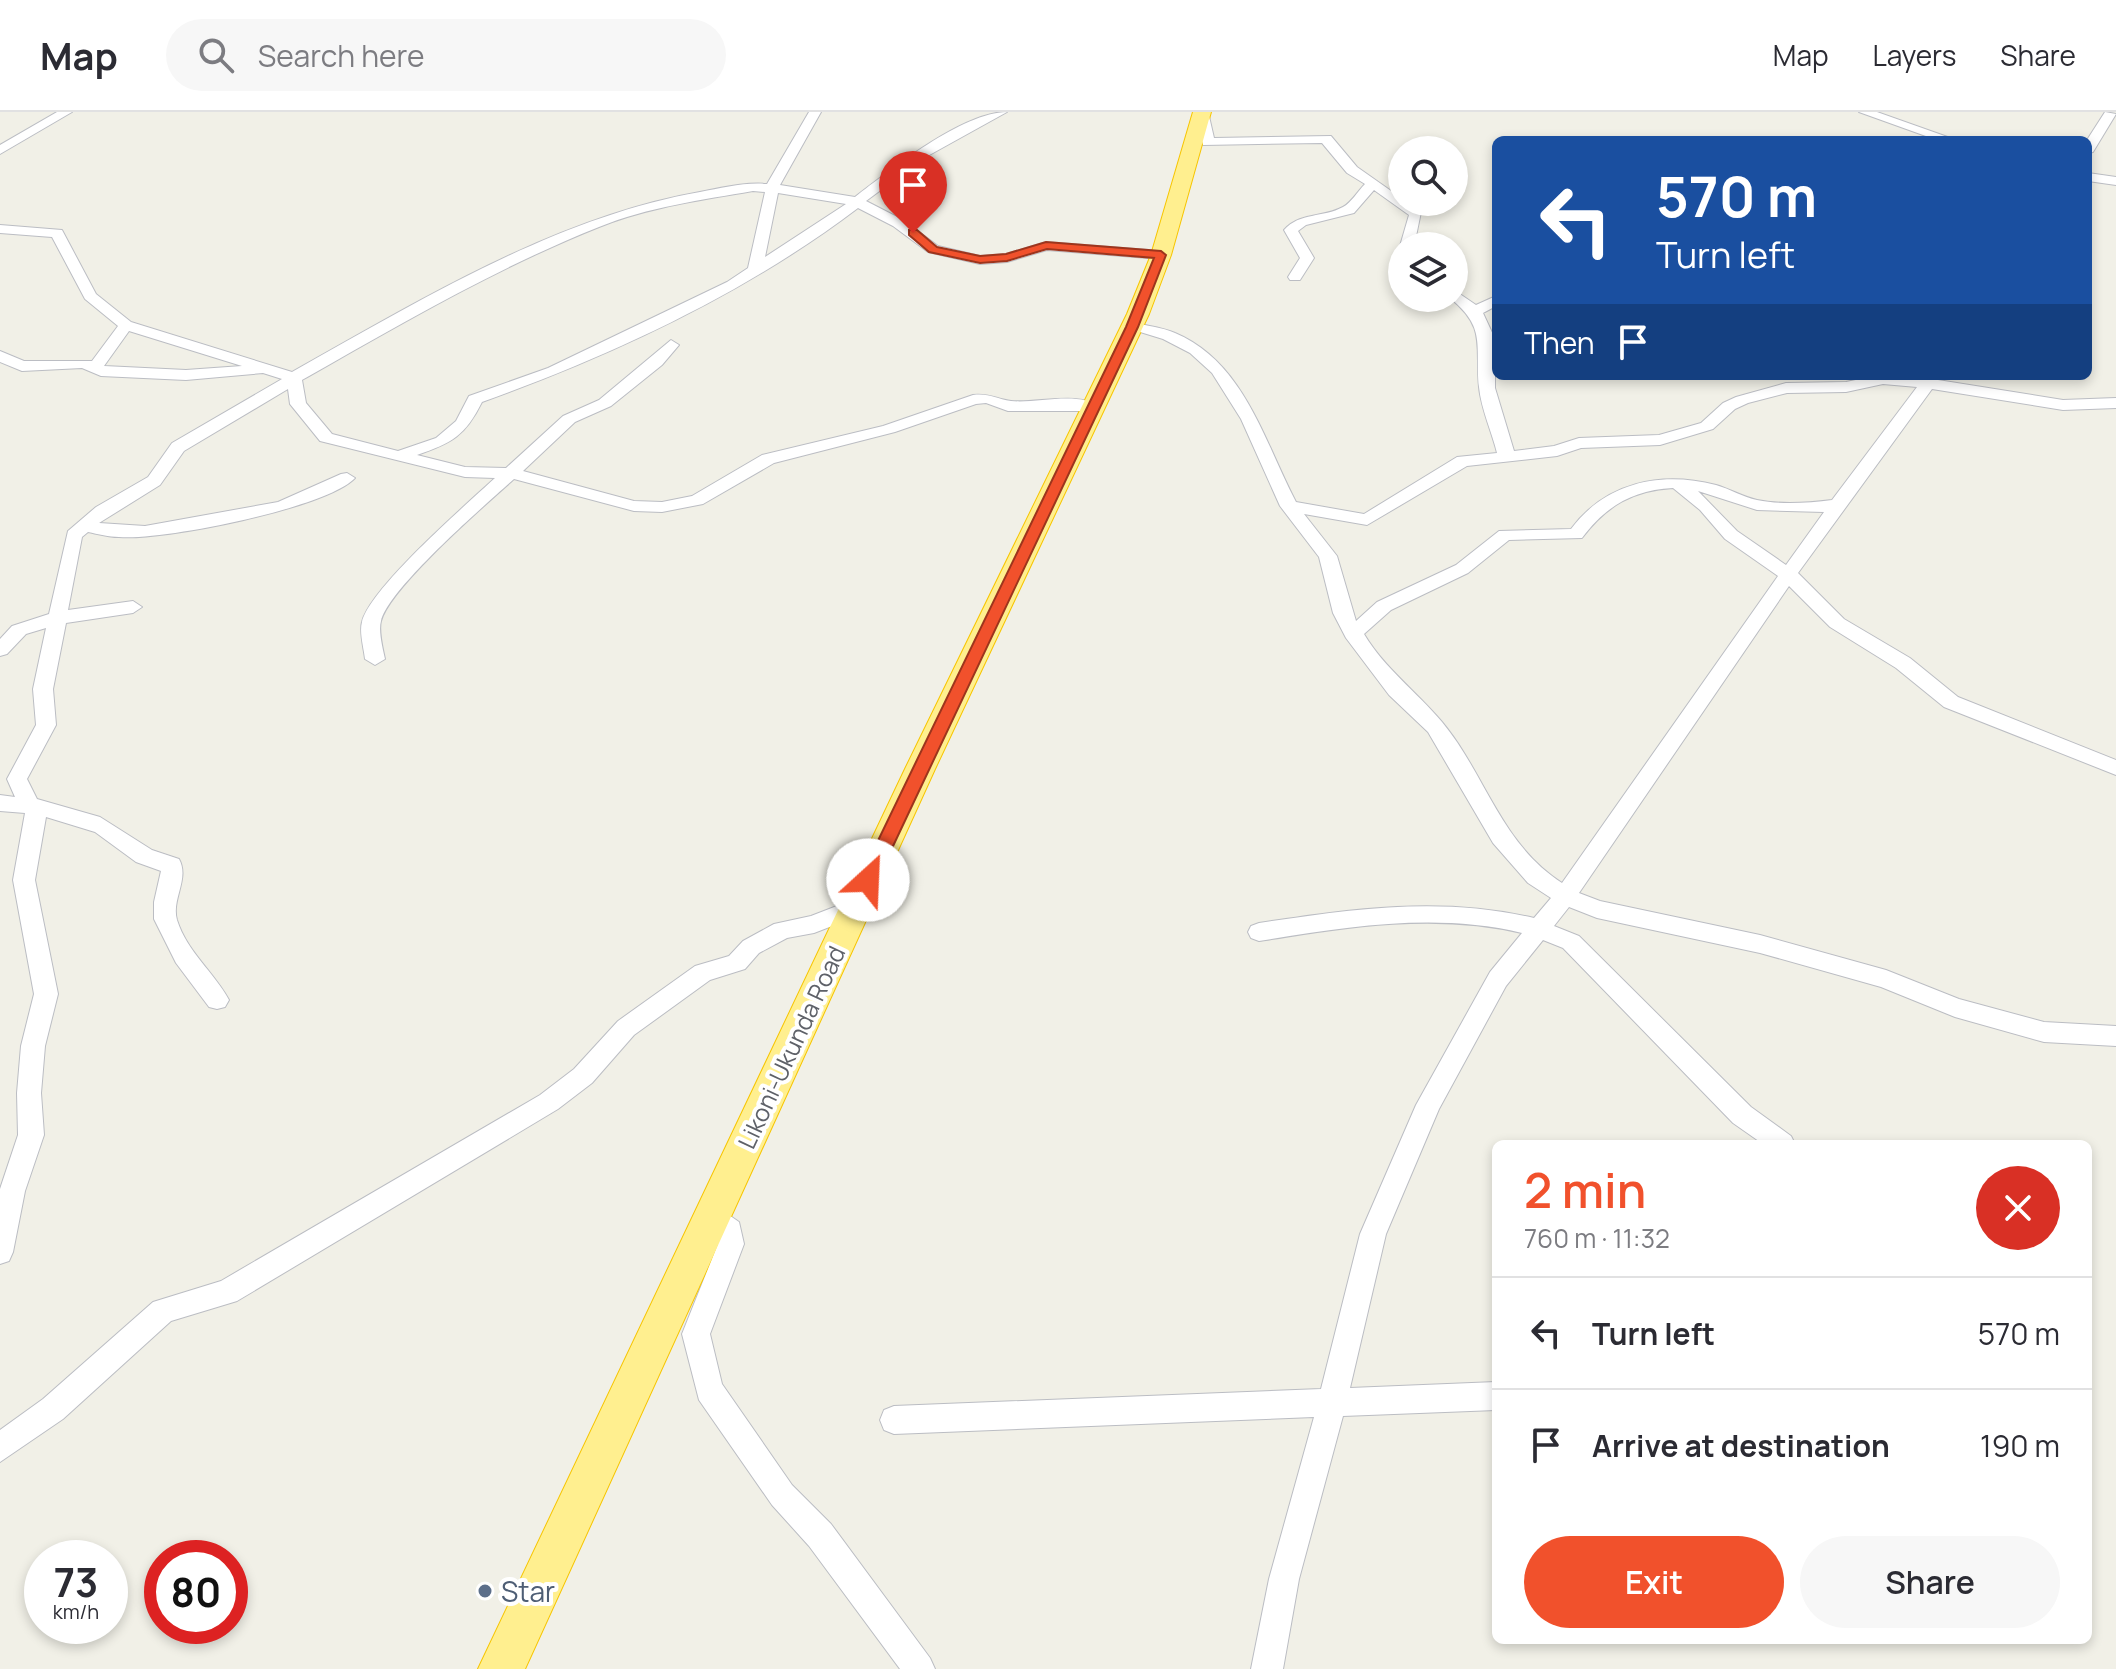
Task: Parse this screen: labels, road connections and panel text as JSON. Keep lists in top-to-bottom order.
{
  "streets": {
    "highway": ["Likoni-Ukunda Road"]
  },
  "places": ["Star"],
  "page": {
    "header": "Map",
    "search": "Search here",
    "nav": ["Map", "Layers", "Share"],
    "turn": ["570 m", "Turn left"],
    "then": "Then",
    "heading": ["2 min", "760 m · 11:32"],
    "list": [
      {
        "name": "Turn left",
        "value": "570 m"
      },
      {
        "name": "Arrive at destination",
        "value": "190 m"
      }
    ],
    "buttons": ["Exit", "Share"],
    "speed": "73 km/h",
    "limit": "80"
  }
}
